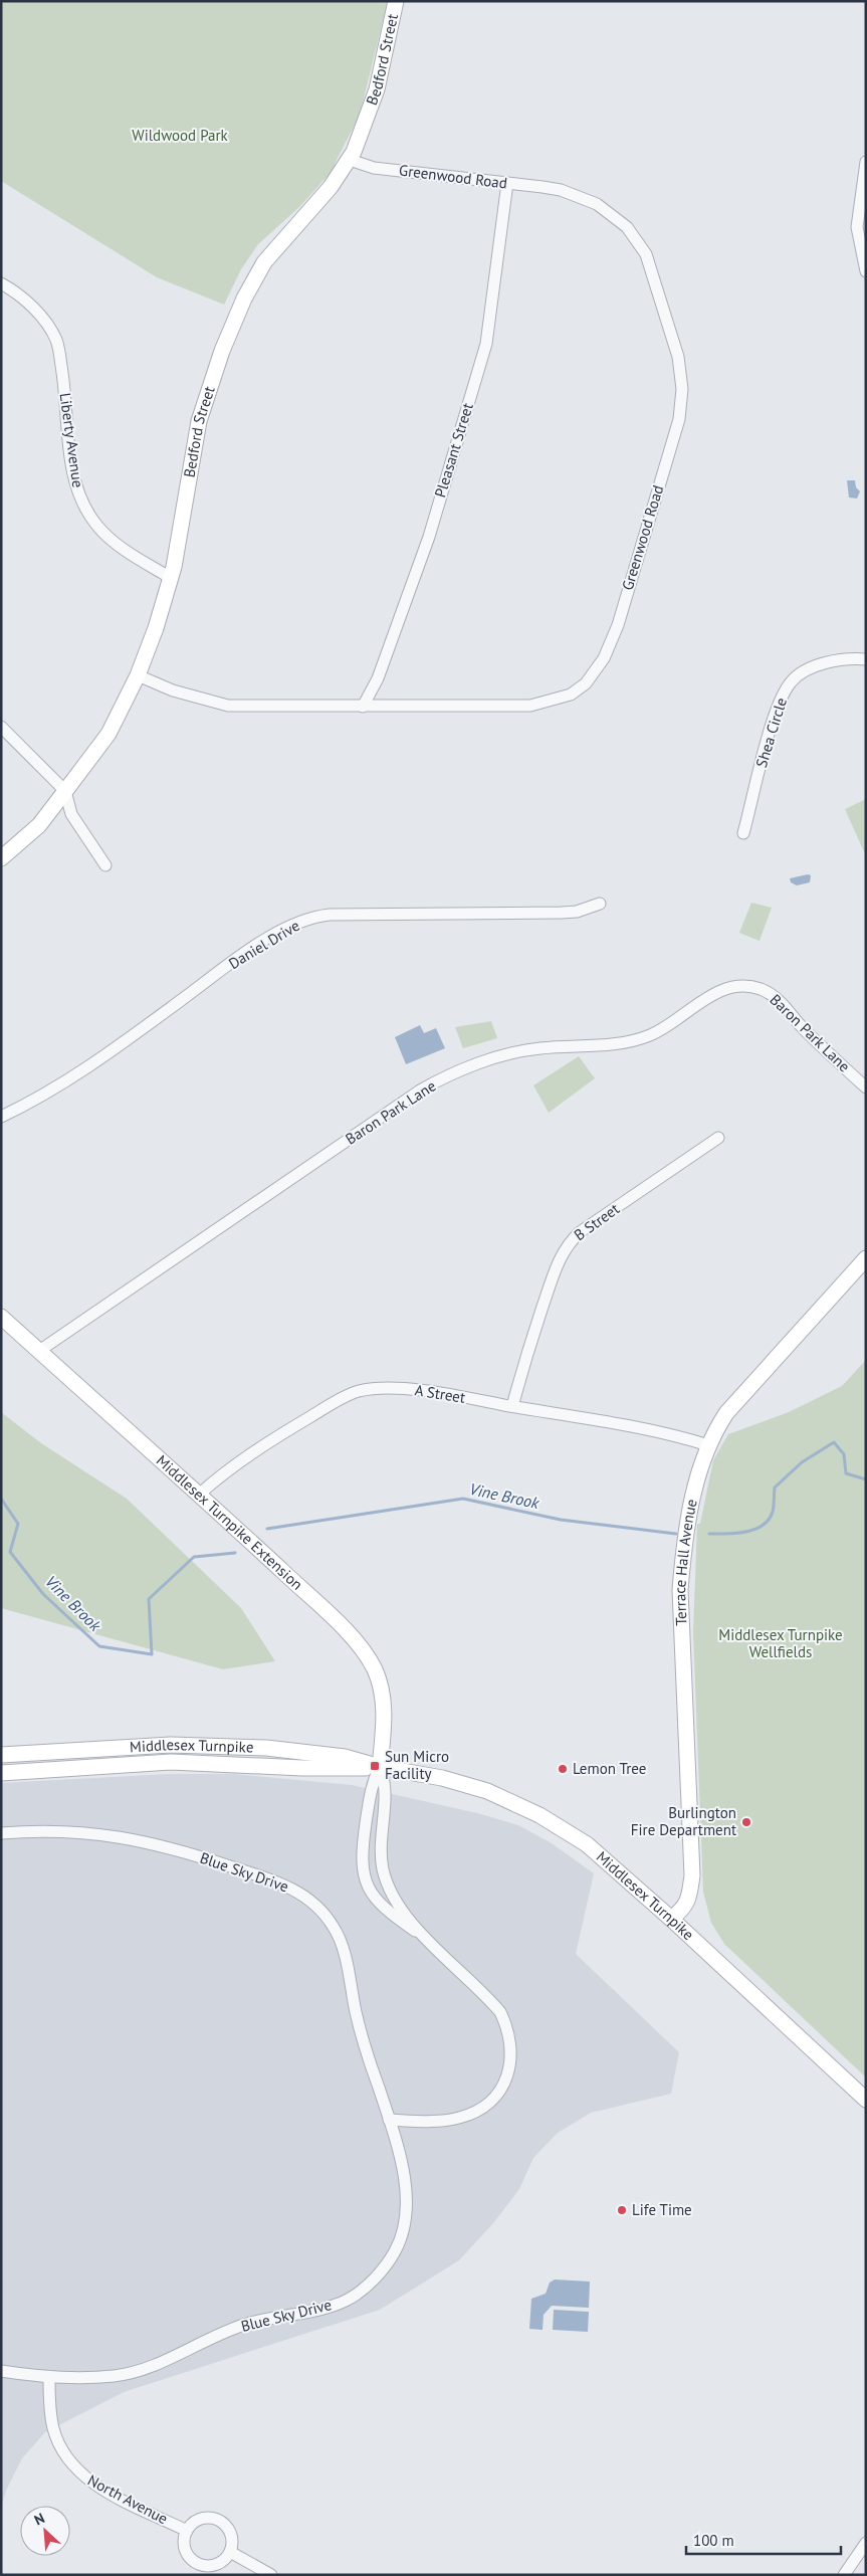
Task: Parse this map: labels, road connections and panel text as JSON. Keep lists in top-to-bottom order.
{
  "streets": {
    "main road": [
      "Bedford Street",
      "Middlesex Turnpike Extension",
      "Terrace Hall Avenue",
      "Middlesex Turnpike"
    ],
    "street": [
      "Greenwood Road",
      "Liberty Avenue",
      "Pleasant Street",
      "Shea Circle",
      "Daniel Drive",
      "Baron Park Lane",
      "B Street",
      "A Street",
      "Blue Sky Drive",
      "North Avenue"
    ]
  },
  "crossings": [
    ["Bedford Street", "Greenwood Road"],
    ["Bedford Street", "Liberty Avenue"],
    ["Greenwood Road", "Pleasant Street"],
    ["Baron Park Lane", "Middlesex Turnpike Extension"],
    ["B Street", "A Street"],
    ["A Street", "Middlesex Turnpike Extension"],
    ["A Street", "Terrace Hall Avenue"],
    ["Middlesex Turnpike Extension", "Middlesex Turnpike"],
    ["Terrace Hall Avenue", "Middlesex Turnpike"],
    ["Blue Sky Drive", "North Avenue"]
  ],
  "water": ["Vine Brook"],
  "parks": ["Wildwood Park", "Middlesex Turnpike Wellfields"],
  "places": {
    "transit": ["Sun Micro Facility"],
    "other": ["Lemon Tree", "Burlington Fire Department", "Life Time"]
  },
  "scale_bar": "100 m",
  "north": "top left"
}
